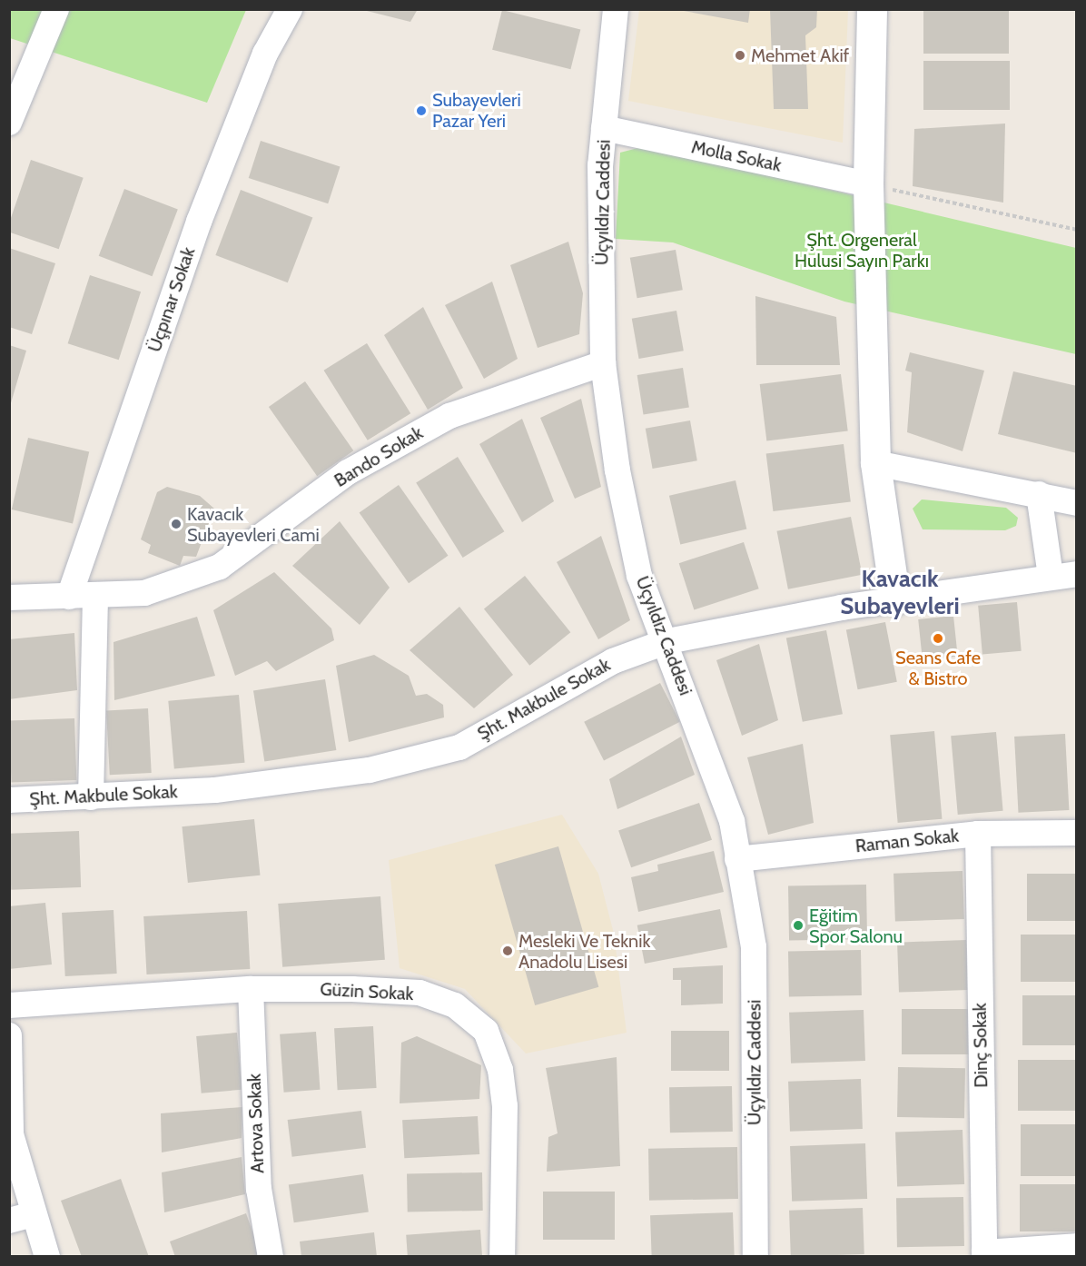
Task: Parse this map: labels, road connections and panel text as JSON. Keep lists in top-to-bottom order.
{
  "streets": {
    "street": [
      "Molla Sokak",
      "Üçyıldız Caddesi",
      "Üçpınar Sokak",
      "Bando Sokak",
      "Şht. Makbule Sokak",
      "Raman Sokak",
      "Güzin Sokak",
      "Dinç Sokak",
      "Artova Sokak"
    ]
  },
  "crossings": [
    ["Molla Sokak", "Üçyıldız Caddesi"],
    ["Üçyıldız Caddesi", "Bando Sokak"],
    ["Üçyıldız Caddesi", "Şht. Makbule Sokak"],
    ["Üçyıldız Caddesi", "Raman Sokak"],
    ["Üçpınar Sokak", "Bando Sokak"],
    ["Raman Sokak", "Dinç Sokak"],
    ["Güzin Sokak", "Artova Sokak"]
  ],
  "districts": ["Kavacık Subayevleri"],
  "parks": ["Şht. Orgeneral Hulusi Sayın Parkı"],
  "places": [
    "Mehmet Akif",
    "Subayevleri Pazar Yeri",
    "Kavacık Subayevleri Cami",
    "Seans Cafe & Bistro",
    "Eğitim Spor Salonu",
    "Mesleki Ve Teknik Anadolu Lisesi"
  ]
}
